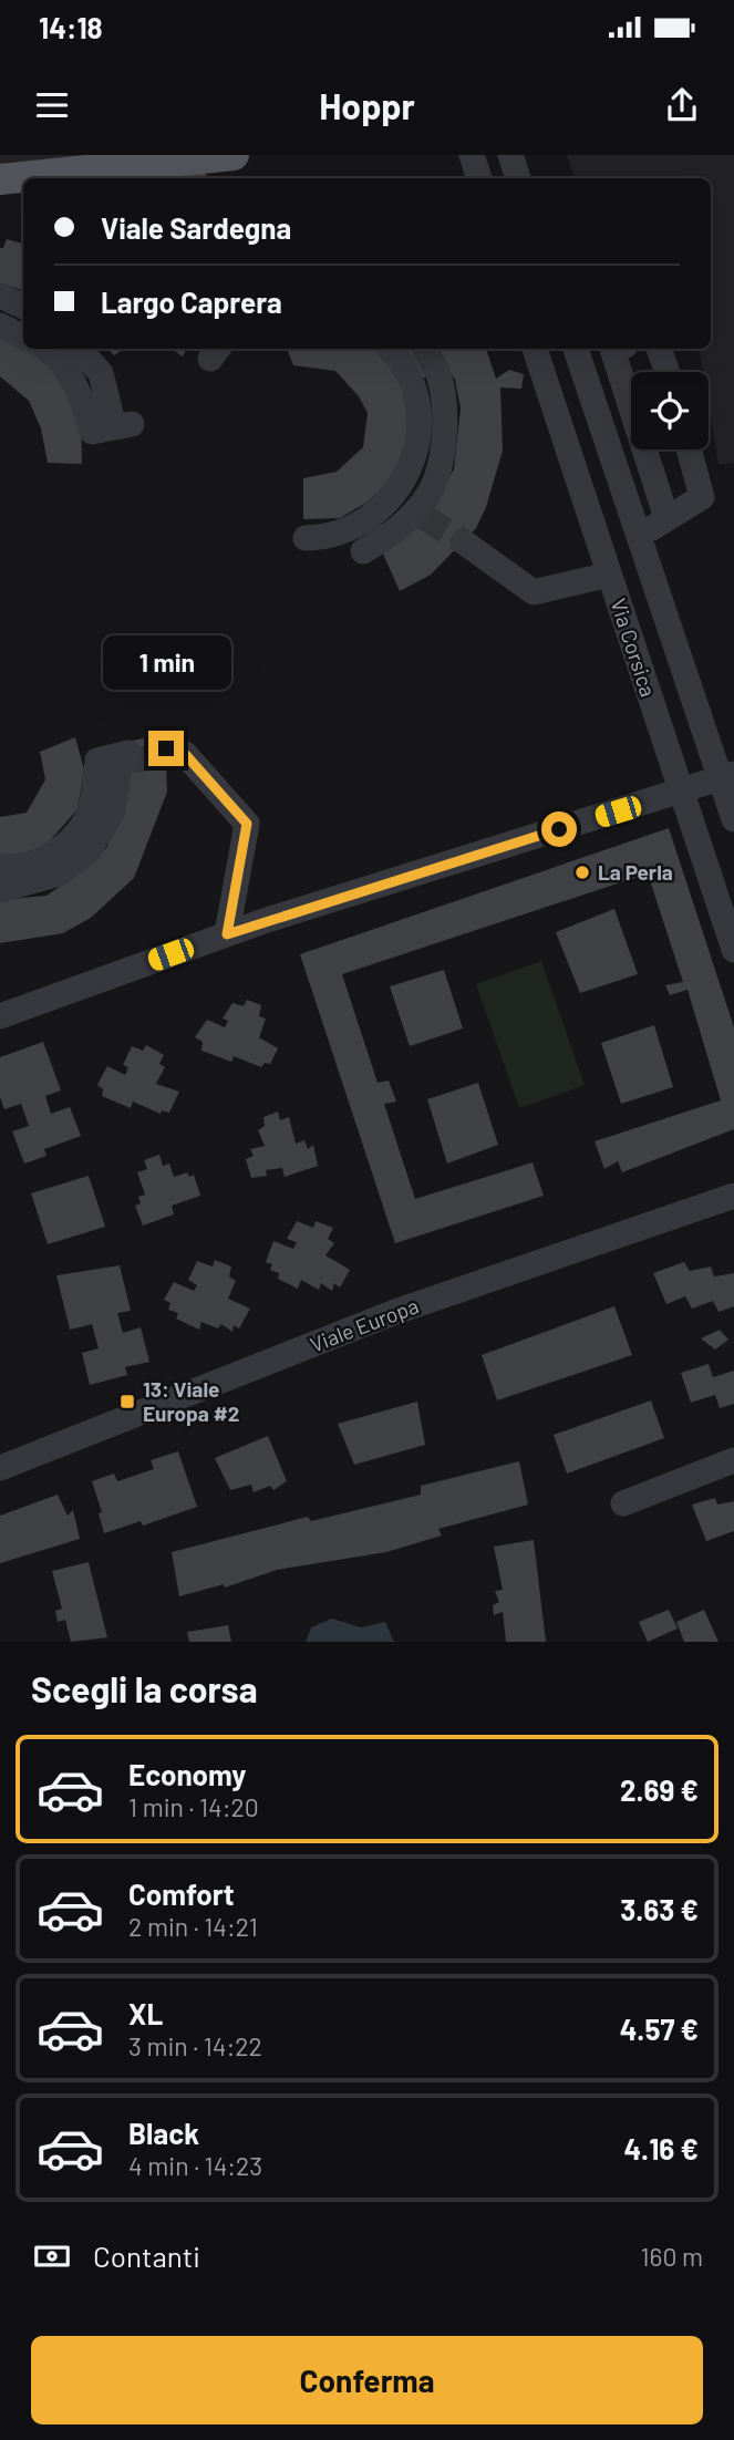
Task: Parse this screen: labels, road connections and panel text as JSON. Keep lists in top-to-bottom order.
{
  "streets": {
    "street": ["Via Corsica", "Viale Europa"]
  },
  "places": {
    "other": ["La Perla"],
    "transit": ["13: Viale Europa #2"]
  },
  "page": {
    "status": "14:18",
    "header": "Hoppr",
    "banner": ["Viale Sardegna", "Largo Caprera"],
    "bubble": "1 min",
    "heading": "Scegli la corsa",
    "list": [
      {
        "name": "Economy",
        "note": "1 min · 14:20",
        "value": "2.69 €"
      },
      {
        "name": "Comfort",
        "note": "2 min · 14:21",
        "value": "3.63 €"
      },
      {
        "name": "XL",
        "note": "3 min · 14:22",
        "value": "4.57 €"
      },
      {
        "name": "Black",
        "note": "4 min · 14:23",
        "value": "4.16 €"
      }
    ],
    "pay": ["Contanti", "160 m"],
    "buttons": "Conferma"
  }
}
